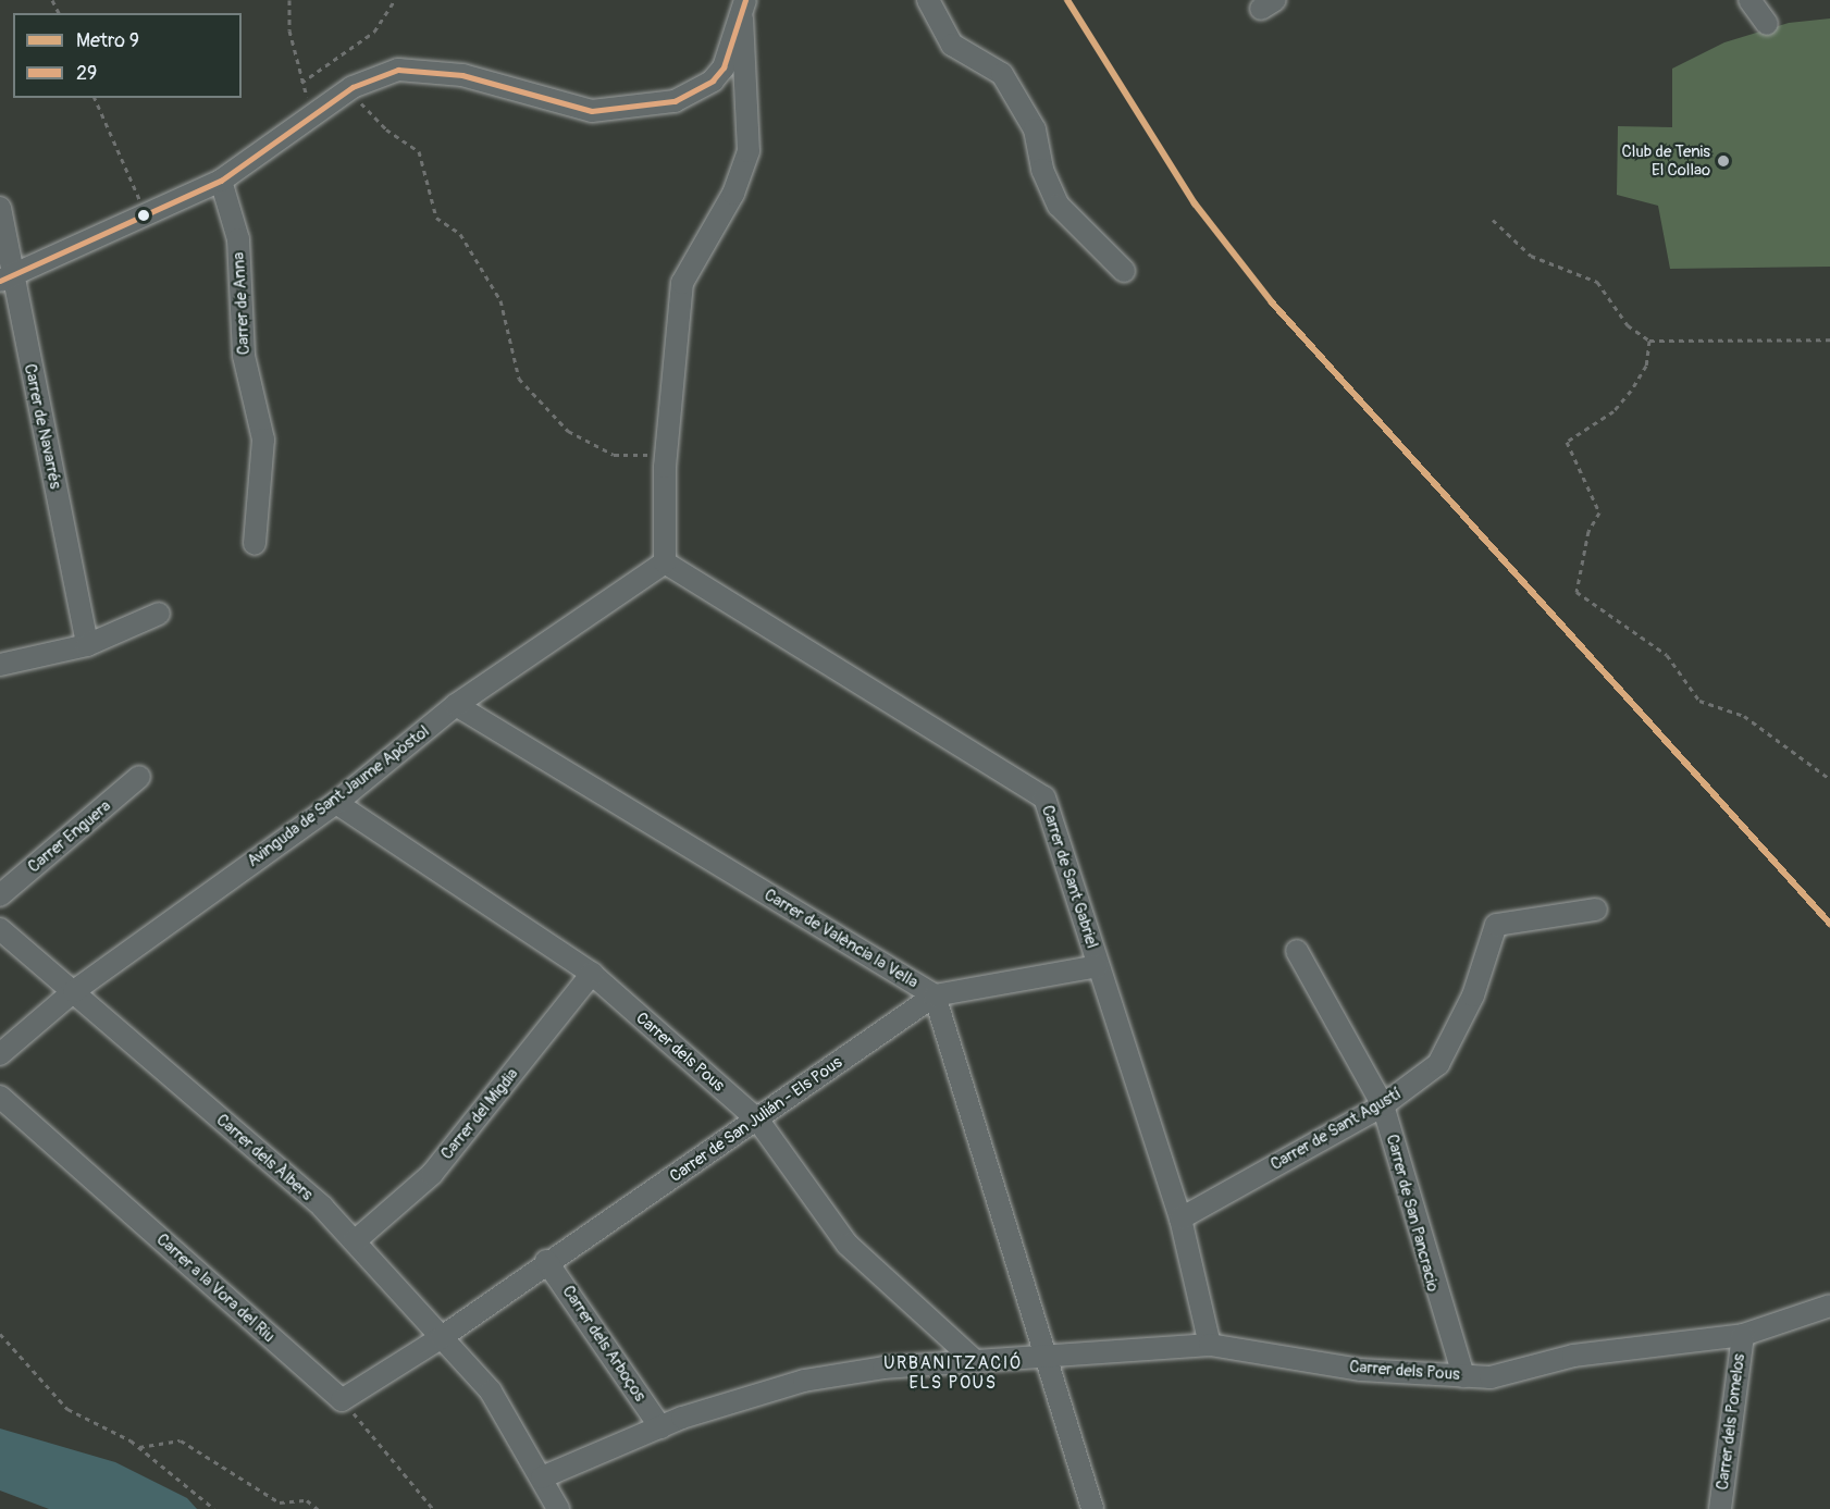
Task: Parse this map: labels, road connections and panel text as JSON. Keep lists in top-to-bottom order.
{
  "streets": {
    "street": [
      "Carrer de Anna",
      "Carrer de Navarrés",
      "Avinguda de Sant Jaume Apòstol",
      "Carrer Enguera",
      "Carrer de Sant Gabriel",
      "Carrer de València la Vella",
      "Carrer dels Pous",
      "Carrer del Migdia",
      "Carrer de San Julián - Els Pous",
      "Carrer de Sant Agustí",
      "Carrer dels Àlbers",
      "Carrer de San Pancracio",
      "Carrer a la Vora del Riu",
      "Carrer dels Arboços",
      "Carrer dels Pomelos"
    ]
  },
  "crossings": [
    ["Avinguda de Sant Jaume Apòstol", "Carrer de Sant Gabriel"],
    ["Avinguda de Sant Jaume Apòstol", "Carrer de València la Vella"],
    ["Avinguda de Sant Jaume Apòstol", "Carrer dels Pous"],
    ["Avinguda de Sant Jaume Apòstol", "Carrer dels Àlbers"],
    ["Carrer de Sant Gabriel", "Carrer dels Pous"],
    ["Carrer de Sant Gabriel", "Carrer de San Julián - Els Pous"],
    ["Carrer de Sant Gabriel", "Carrer de Sant Agustí"],
    ["Carrer de València la Vella", "Carrer dels Pous"],
    ["Carrer de València la Vella", "Carrer de San Julián - Els Pous"],
    ["Carrer dels Pous", "Carrer del Migdia"],
    ["Carrer dels Pous", "Carrer de San Julián - Els Pous"],
    ["Carrer dels Pous", "Carrer dels Àlbers"],
    ["Carrer dels Pous", "Carrer de San Pancracio"],
    ["Carrer dels Pous", "Carrer dels Arboços"],
    ["Carrer dels Pous", "Carrer dels Pomelos"],
    ["Carrer del Migdia", "Carrer dels Àlbers"],
    ["Carrer de San Julián - Els Pous", "Carrer dels Àlbers"],
    ["Carrer de San Julián - Els Pous", "Carrer dels Arboços"],
    ["Carrer de Sant Agustí", "Carrer de San Pancracio"]
  ],
  "districts": ["URBANITZACIÓ ELS POUS"],
  "places": ["Club de Tenis El Collao"],
  "lines": ["metro line 9", "transit line 29"],
  "legend": ["Metro 9", "29"]
}
